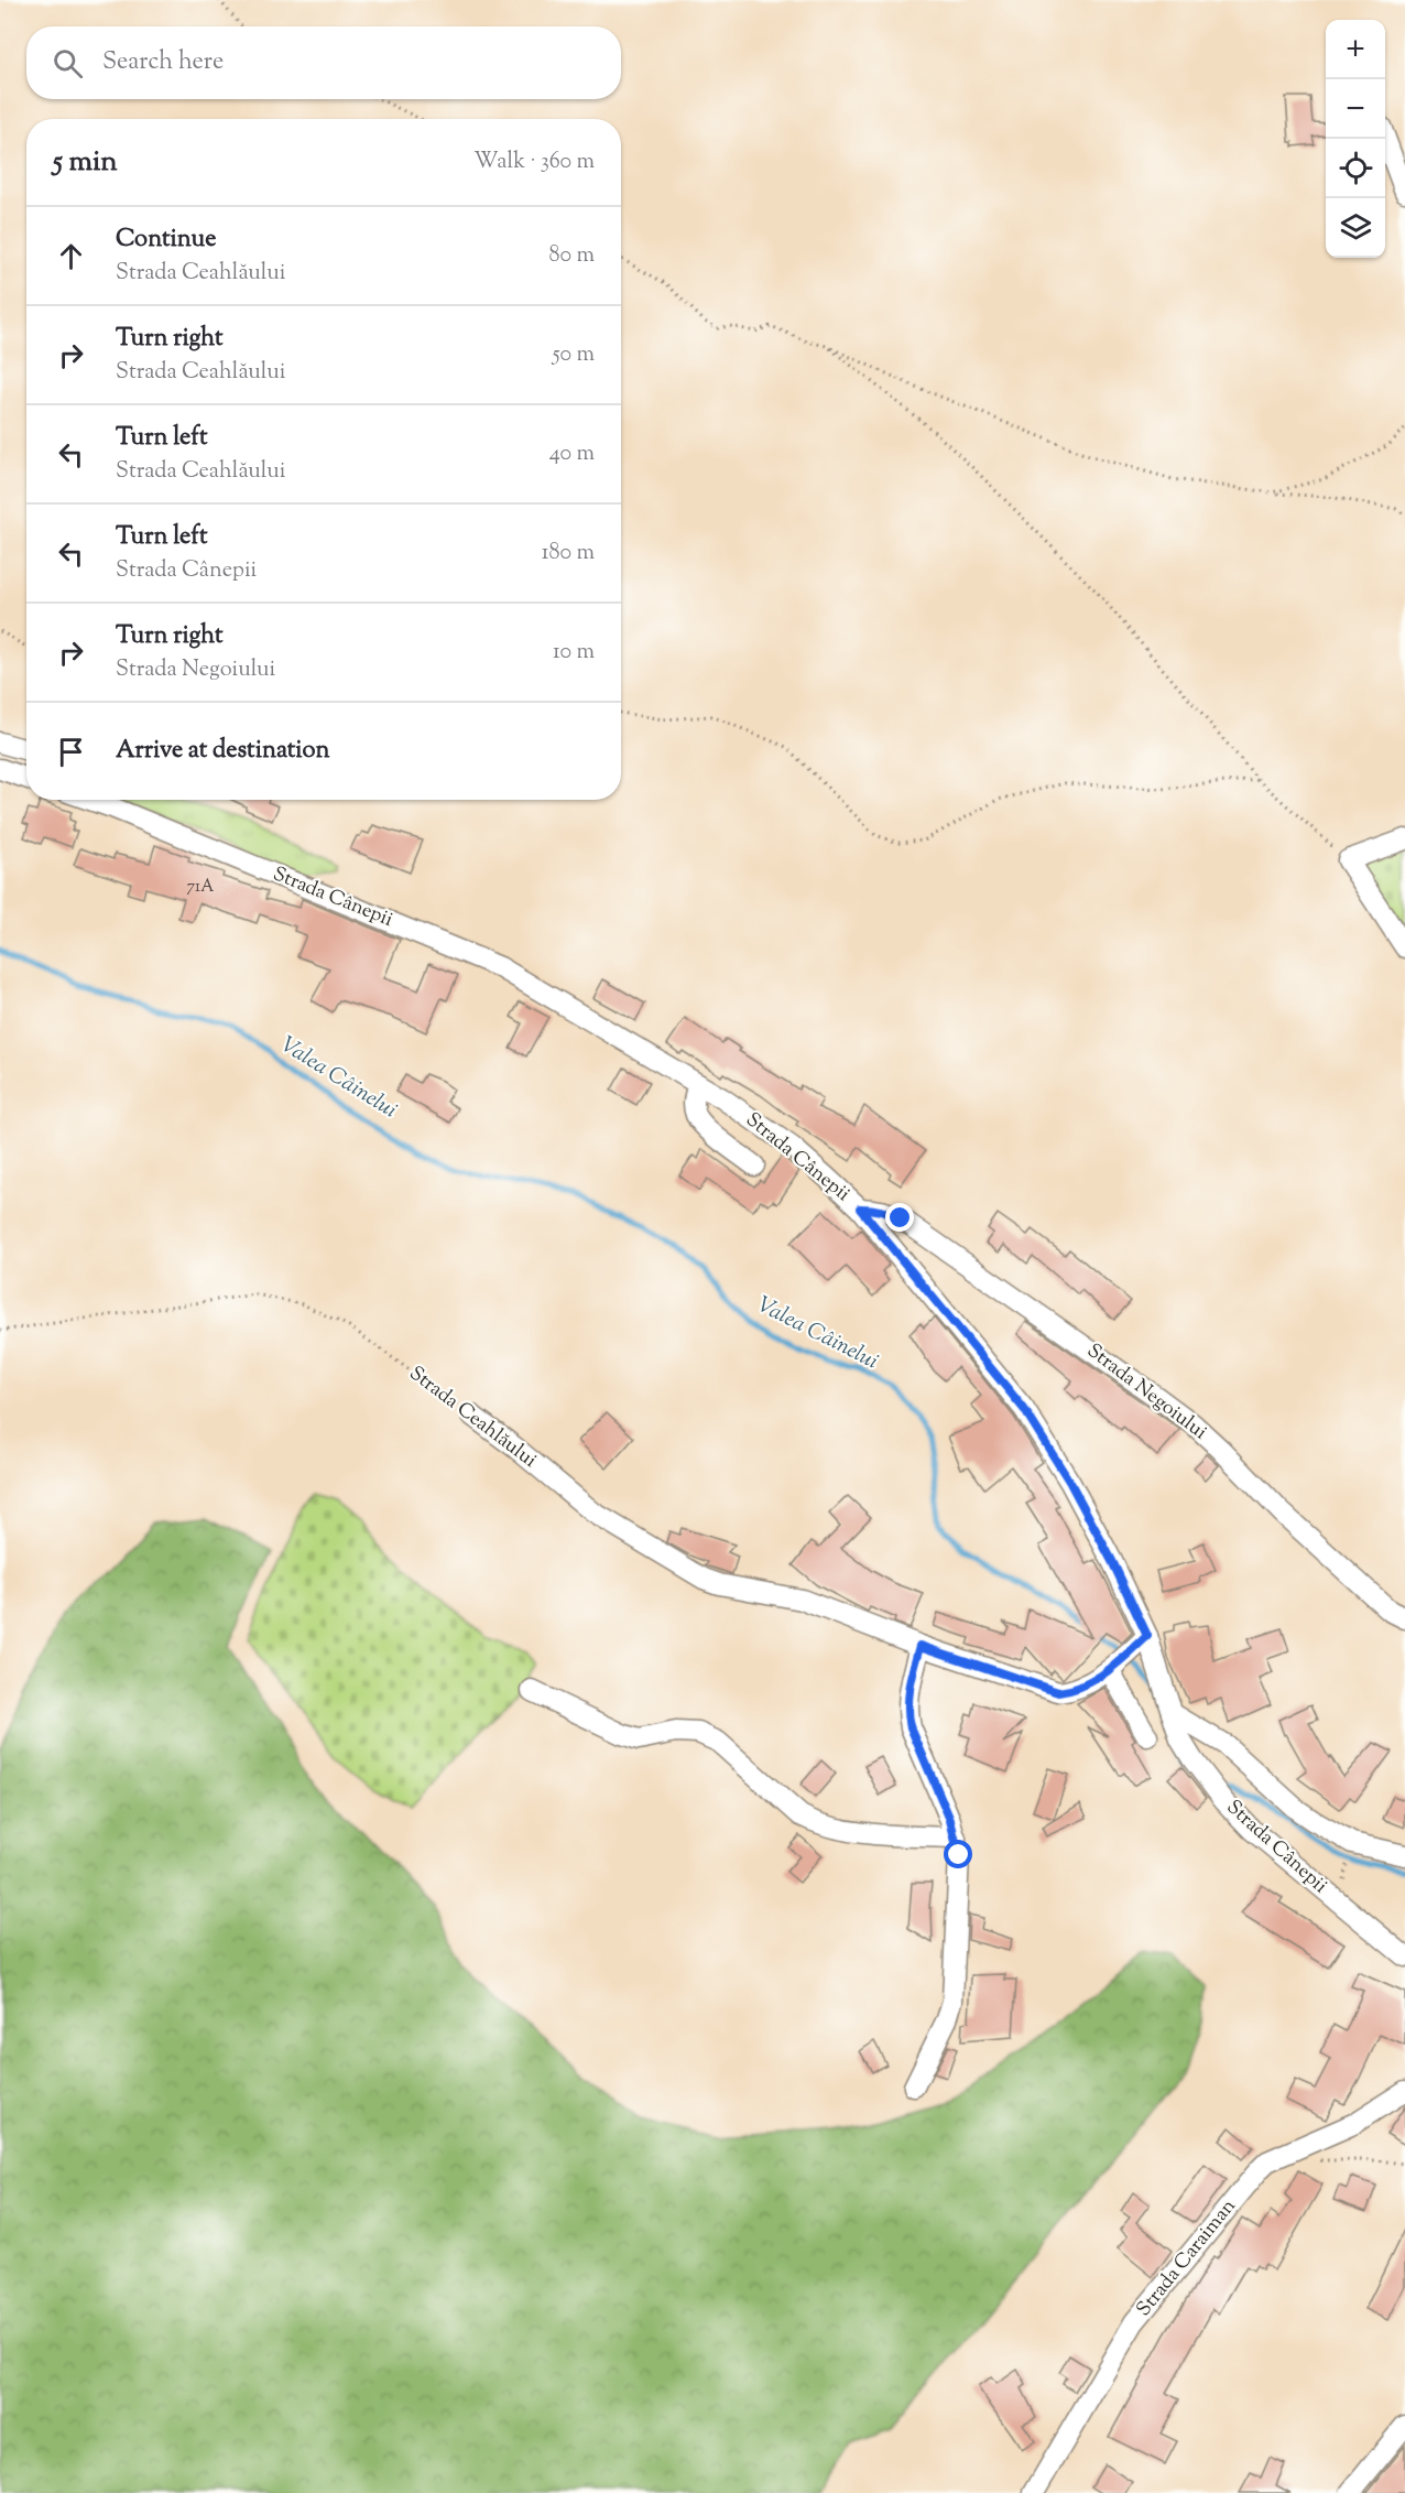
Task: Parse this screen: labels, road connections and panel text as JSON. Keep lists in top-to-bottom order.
{
  "streets": {
    "street": [
      "Strada Cânepii",
      "Strada Negoiului",
      "Strada Ceahlăului",
      "Strada Caraiman"
    ]
  },
  "crossings": [
    ["Strada Cânepii", "Strada Negoiului"],
    ["Strada Cânepii", "Strada Ceahlăului"]
  ],
  "water": ["Valea Câinelui"],
  "house_numbers": ["71A"],
  "page": {
    "map_buttons": ["+", "−"],
    "search": "Search here",
    "heading": ["5 min", "Walk · 360 m"],
    "list": [
      ["Continue", "Strada Ceahlăului", "80 m"],
      ["Turn right", "Strada Ceahlăului", "50 m"],
      ["Turn left", "Strada Ceahlăului", "40 m"],
      ["Turn left", "Strada Cânepii", "180 m"],
      ["Turn right", "Strada Negoiului", "10 m"],
      "Arrive at destination"
    ]
  }
}
